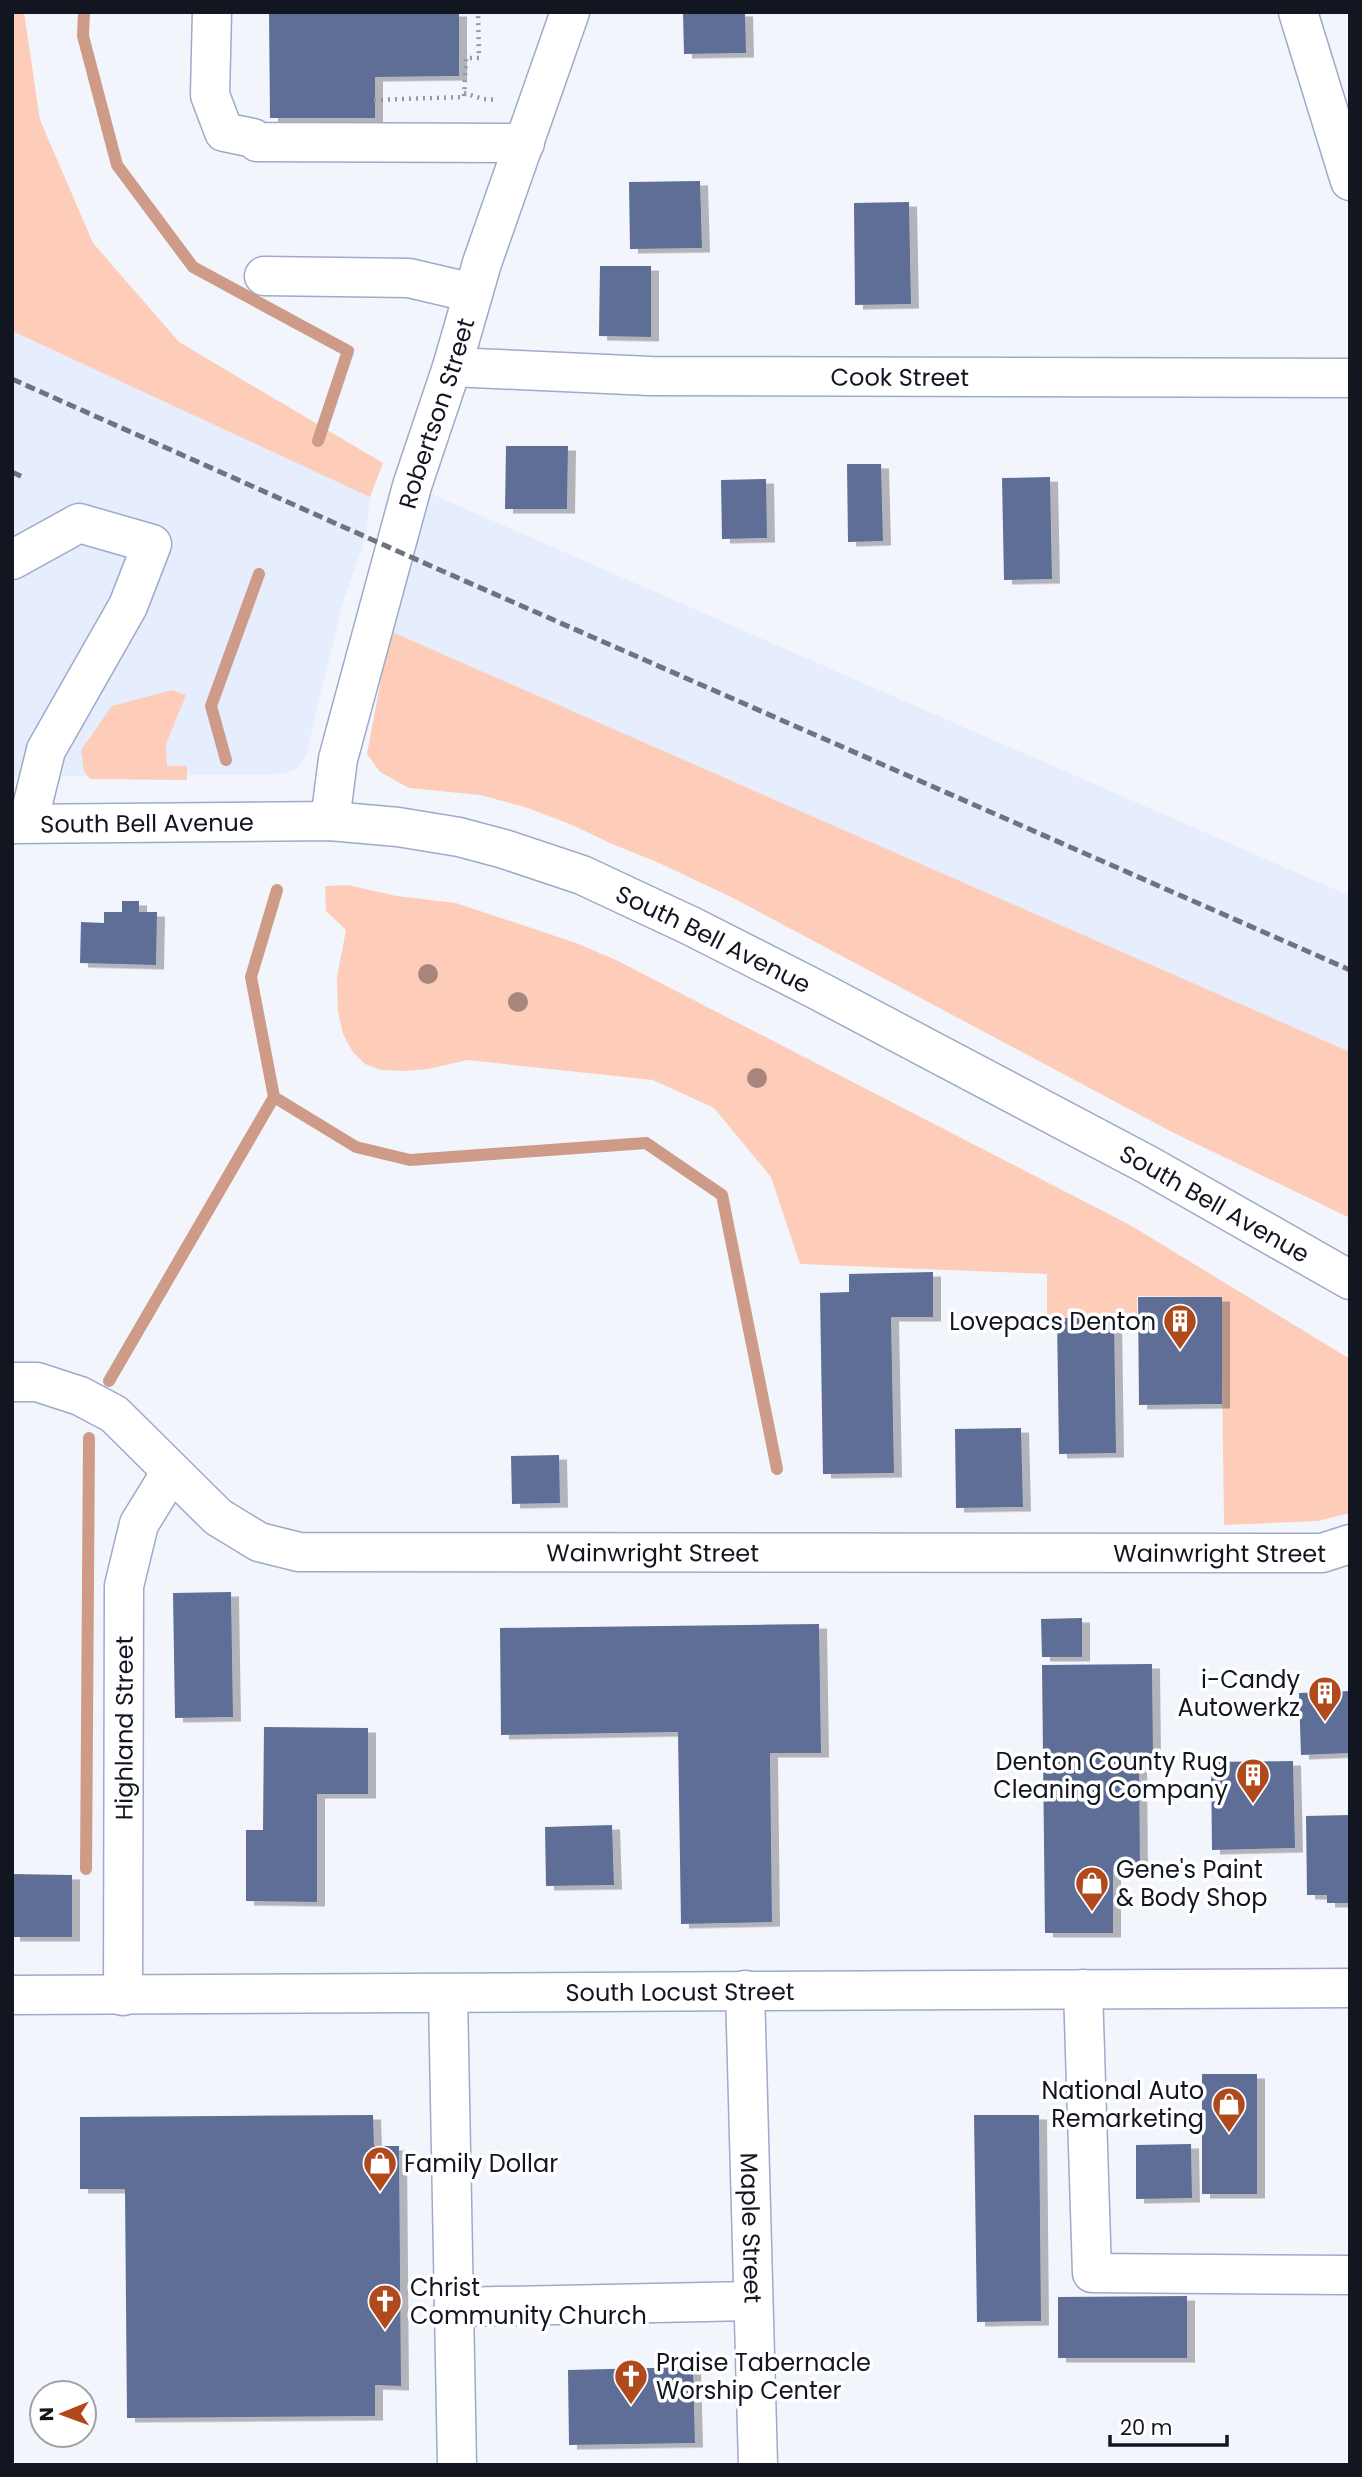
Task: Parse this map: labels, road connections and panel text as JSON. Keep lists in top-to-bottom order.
{
  "streets": {
    "street": [
      "Cook Street",
      "Robertson Street",
      "South Bell Avenue",
      "Wainwright Street",
      "Highland Street",
      "South Locust Street",
      "Maple Street"
    ]
  },
  "crossings": [
    ["Cook Street", "Robertson Street"],
    ["Robertson Street", "South Bell Avenue"],
    ["Wainwright Street", "Highland Street"],
    ["Highland Street", "South Locust Street"],
    ["South Locust Street", "Maple Street"]
  ],
  "places": {
    "building": ["Lovepacs Denton", "i-Candy Autowerkz", "Denton County Rug Cleaning Company"],
    "shop": ["Gene's Paint & Body Shop", "National Auto Remarketing", "Family Dollar"],
    "church": ["Christ Community Church", "Praise Tabernacle Worship Center"]
  },
  "scale_bar": "20 m",
  "north": "left"
}
